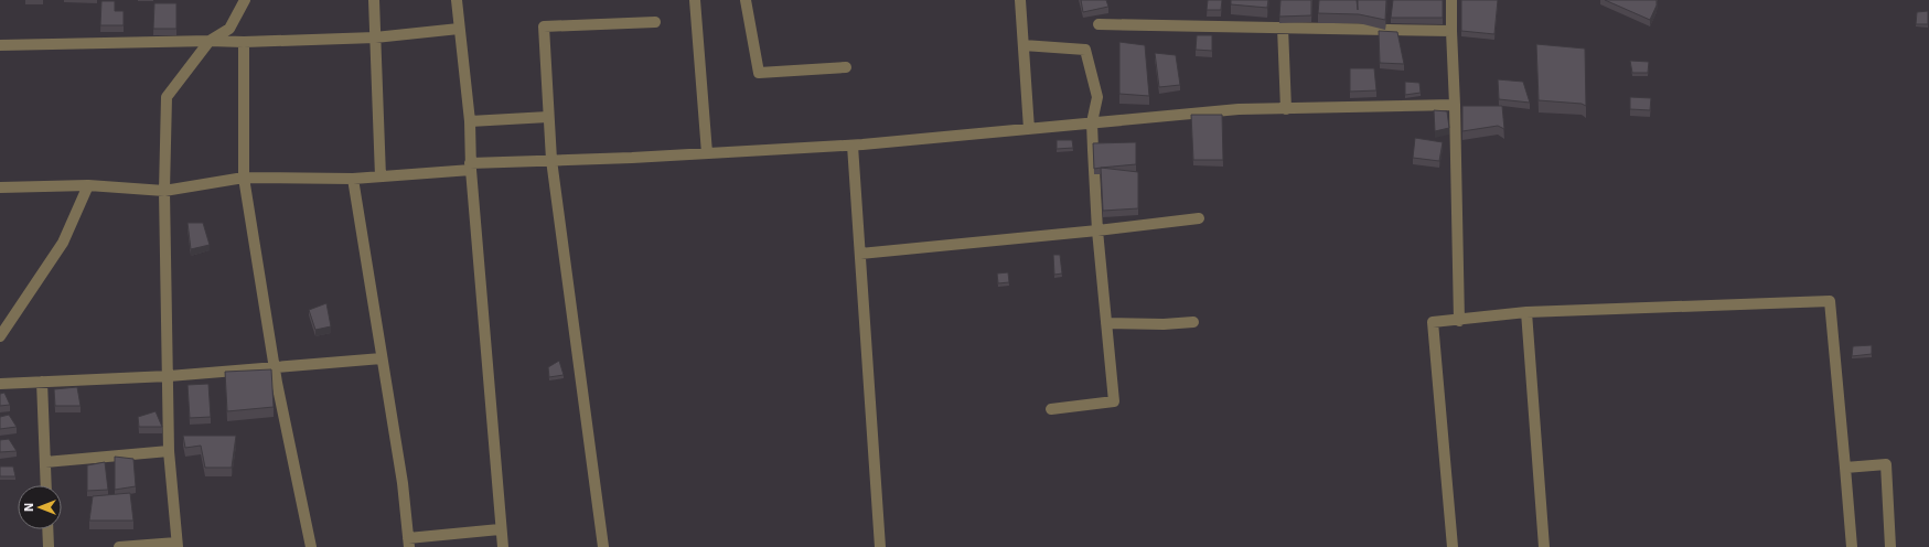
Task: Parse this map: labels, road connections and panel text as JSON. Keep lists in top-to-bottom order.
{
  "north": "left"
}
